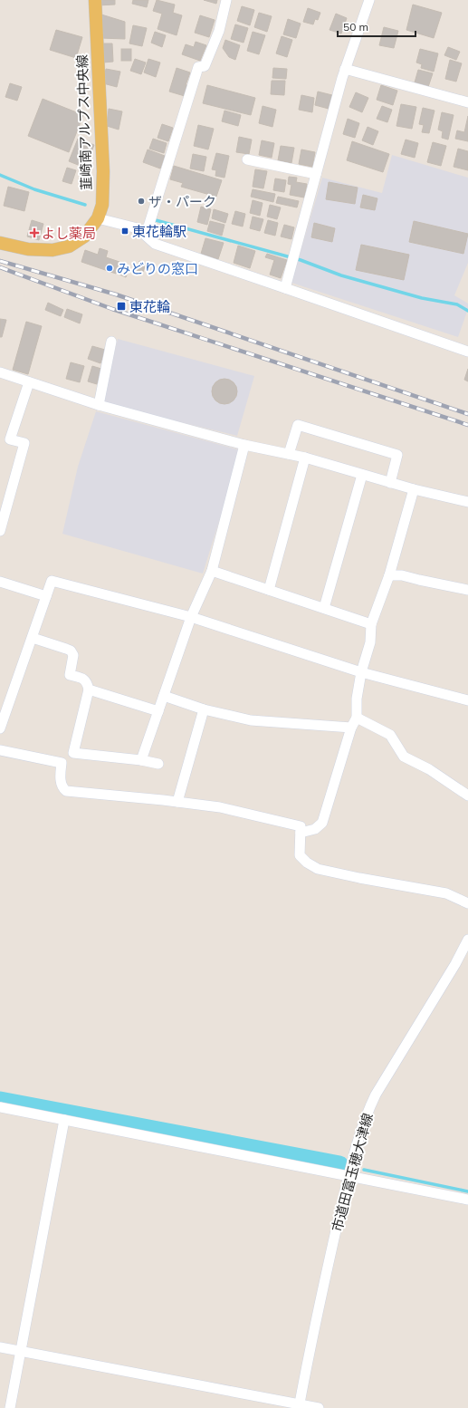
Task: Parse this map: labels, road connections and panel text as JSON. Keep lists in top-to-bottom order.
{
  "streets": {
    "main road": ["韮崎南アルプス中央線"],
    "street": ["市道田富玉穂大津線"]
  },
  "places": {
    "other": ["ザ・パーク", "みどりの窓口"],
    "transit": ["東花輪駅", "東花輪"],
    "health": ["よし薬局"]
  },
  "scale_bar": "50 m"
}
